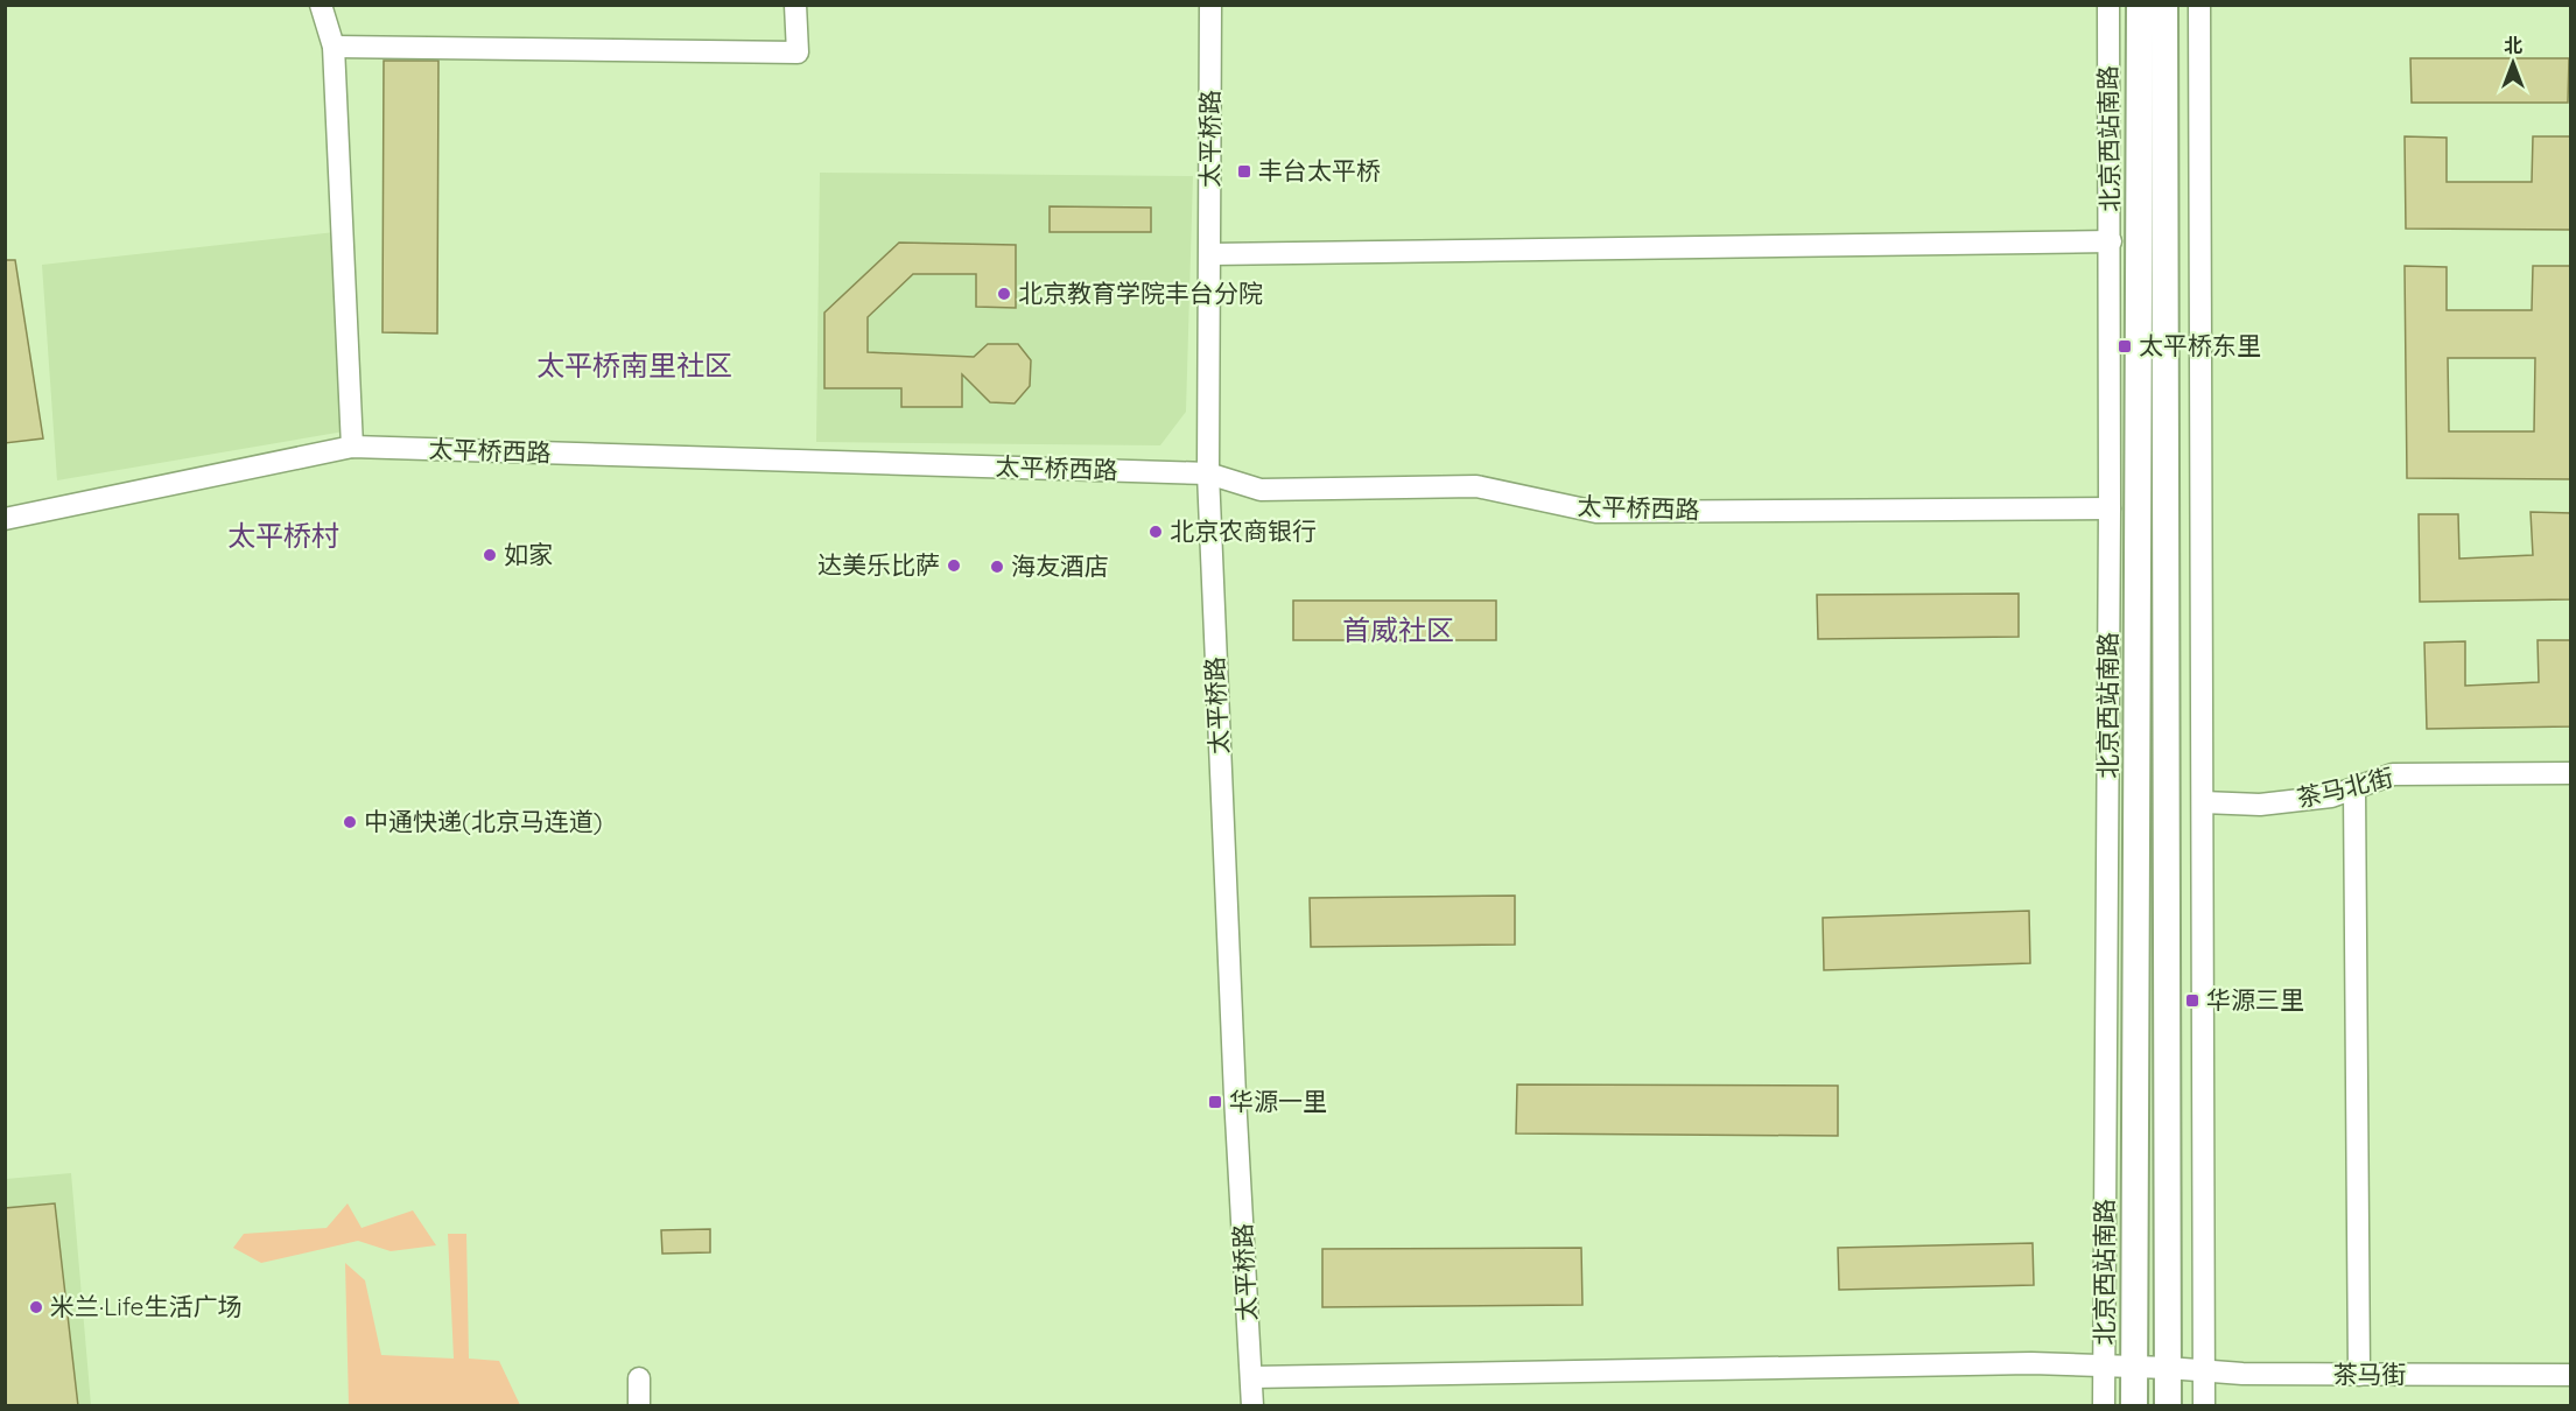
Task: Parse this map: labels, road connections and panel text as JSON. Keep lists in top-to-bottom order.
{
  "streets": {
    "main road": ["北京西站南路"],
    "street": [
      "太平桥路",
      "太平桥西路",
      "茶马北街",
      "茶马街"
    ]
  },
  "crossings": [
    ["太平桥路", "太平桥西路"],
    ["太平桥路", "茶马街"],
    ["北京西站南路", "太平桥西路"],
    ["北京西站南路", "茶马街"]
  ],
  "districts": ["太平桥南里社区", "太平桥村", "首威社区"],
  "places": {
    "transit": [
      "丰台太平桥",
      "太平桥东里",
      "华源三里",
      "华源一里"
    ],
    "other": [
      "北京教育学院丰台分院",
      "北京农商银行",
      "如家",
      "达美乐比萨",
      "海友酒店",
      "中通快递(北京马连道)",
      "米兰·Life生活广场"
    ]
  },
  "north": "top"
}
